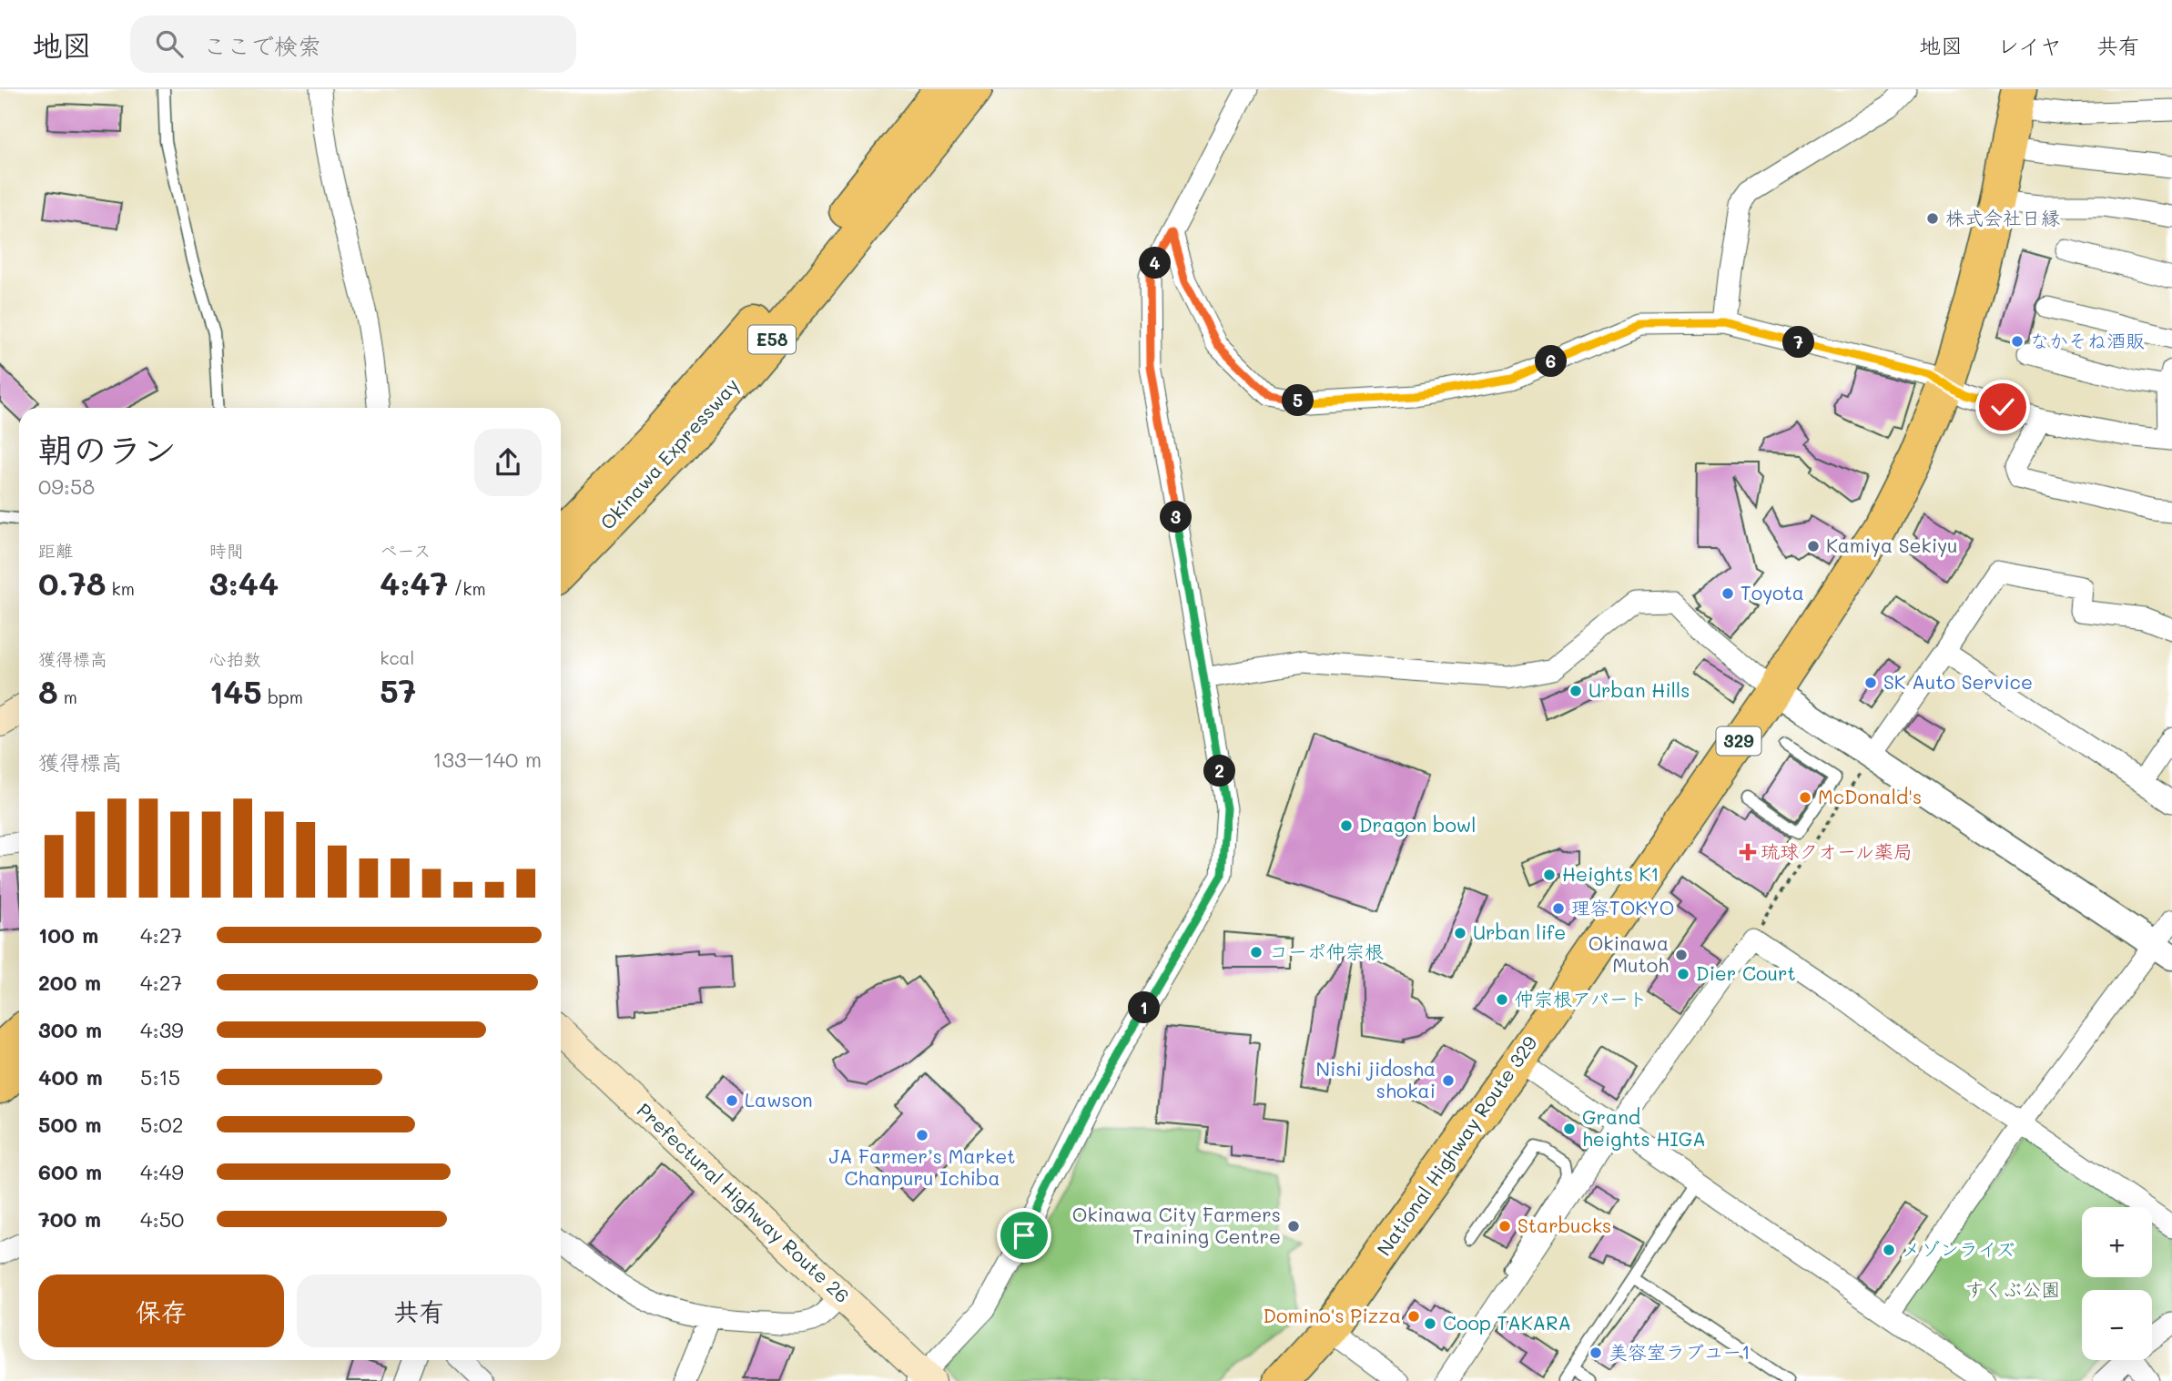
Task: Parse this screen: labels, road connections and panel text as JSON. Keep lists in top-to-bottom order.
{
  "streets": {
    "highway": [
      "E58",
      "Okinawa Expressway",
      "329",
      "National Highway Route 329"
    ],
    "main road": ["Prefectural Highway Route 26"]
  },
  "parks": ["すくぶ公園"],
  "places": {
    "other": [
      "株式会社日縁",
      "なかそね酒販",
      "Kamiya Sekiyu",
      "Toyota",
      "SK Auto Service",
      "Urban Hills",
      "McDonald's",
      "Dragon bowl",
      "Heights K1",
      "理容TOKYO",
      "Urban life",
      "コーポ仲宗根",
      "Okinawa Mutoh",
      "Dier Court",
      "仲宗根アパート",
      "Nishi jidosha shokai",
      "Lawson",
      "Grand heights HIGA",
      "JA Farmer’s Market Chanpuru Ichiba",
      "Okinawa City Farmers Training Centre",
      "Starbucks",
      "メゾンライズ",
      "Domino's Pizza",
      "Coop TAKARA",
      "美容室ラブユー1"
    ],
    "health": ["琉球クオール薬局"]
  },
  "page": {
    "header": "地図",
    "search": "ここで検索",
    "nav": ["地図", "レイヤ", "共有"],
    "pins": [
      "4",
      "7",
      "6",
      "5",
      "3",
      "2",
      "1"
    ],
    "heading": ["朝のラン", "09:58"],
    "stats": [
      ["距離", "0.78 km"],
      ["時間", "3:44"],
      ["ペース", "4:47 /km"],
      ["獲得標高", "8 m"],
      ["心拍数", "145 bpm"],
      ["kcal", "57"]
    ],
    "chart": ["獲得標高", "133–140 m"],
    "list": [
      {
        "name": "100 m",
        "note": "4:27"
      },
      {
        "name": "200 m",
        "note": "4:27"
      },
      {
        "name": "300 m",
        "note": "4:39"
      },
      {
        "name": "400 m",
        "note": "5:15"
      },
      {
        "name": "500 m",
        "note": "5:02"
      },
      {
        "name": "600 m",
        "note": "4:49"
      },
      {
        "name": "700 m",
        "note": "4:50"
      }
    ],
    "map_buttons": ["+", "−"],
    "buttons": ["保存", "共有"]
  }
}
